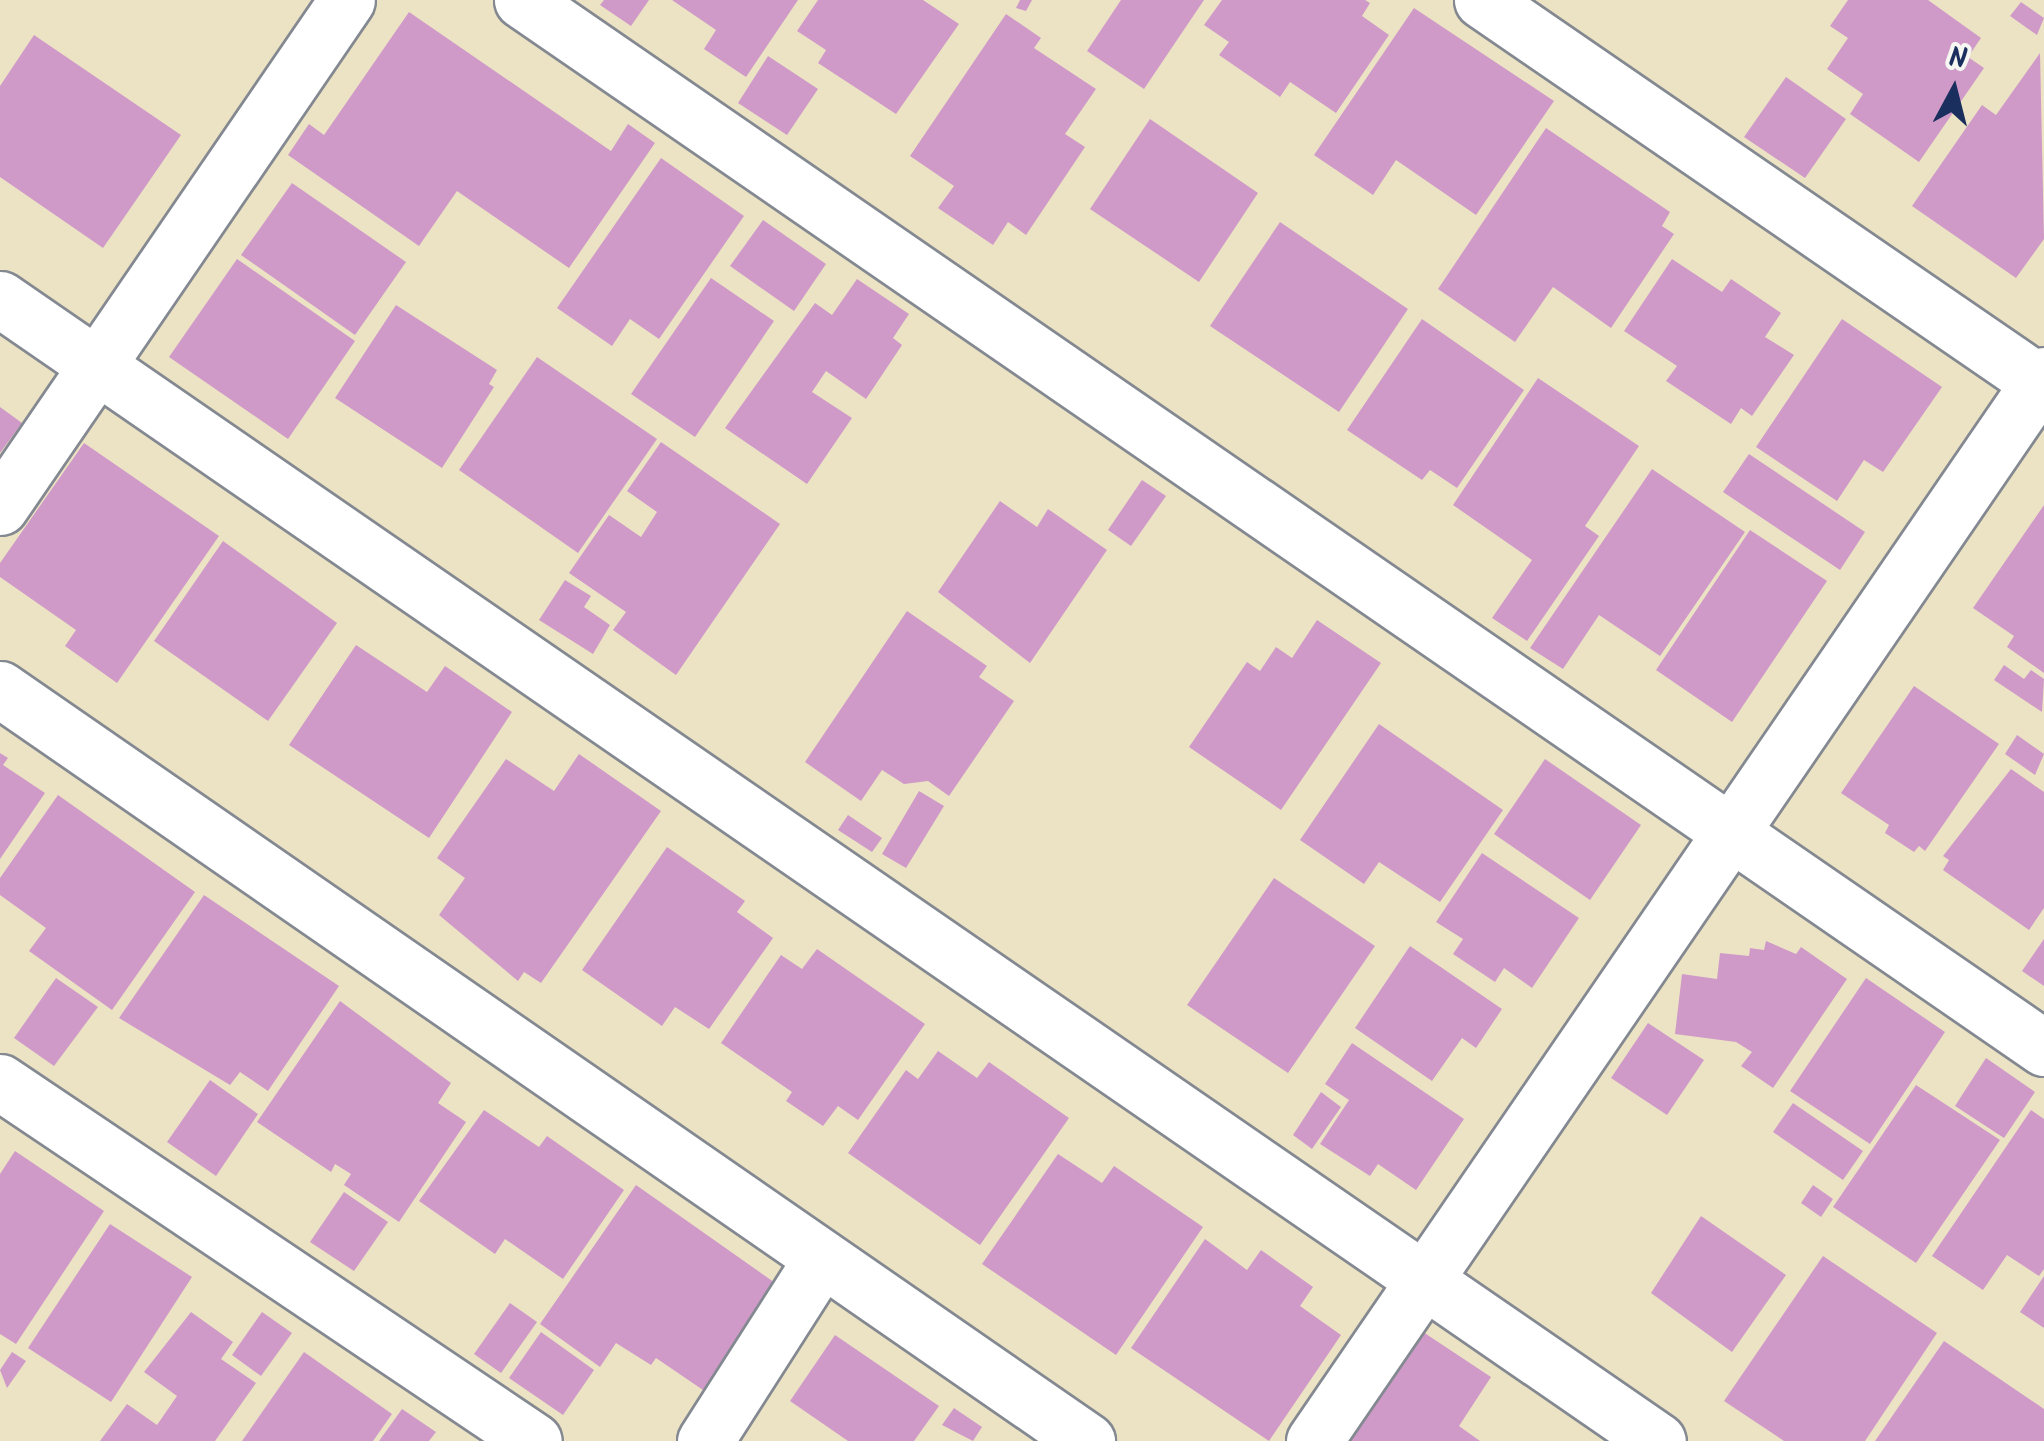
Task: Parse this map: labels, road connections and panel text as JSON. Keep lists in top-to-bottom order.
{
  "north": "top"
}
